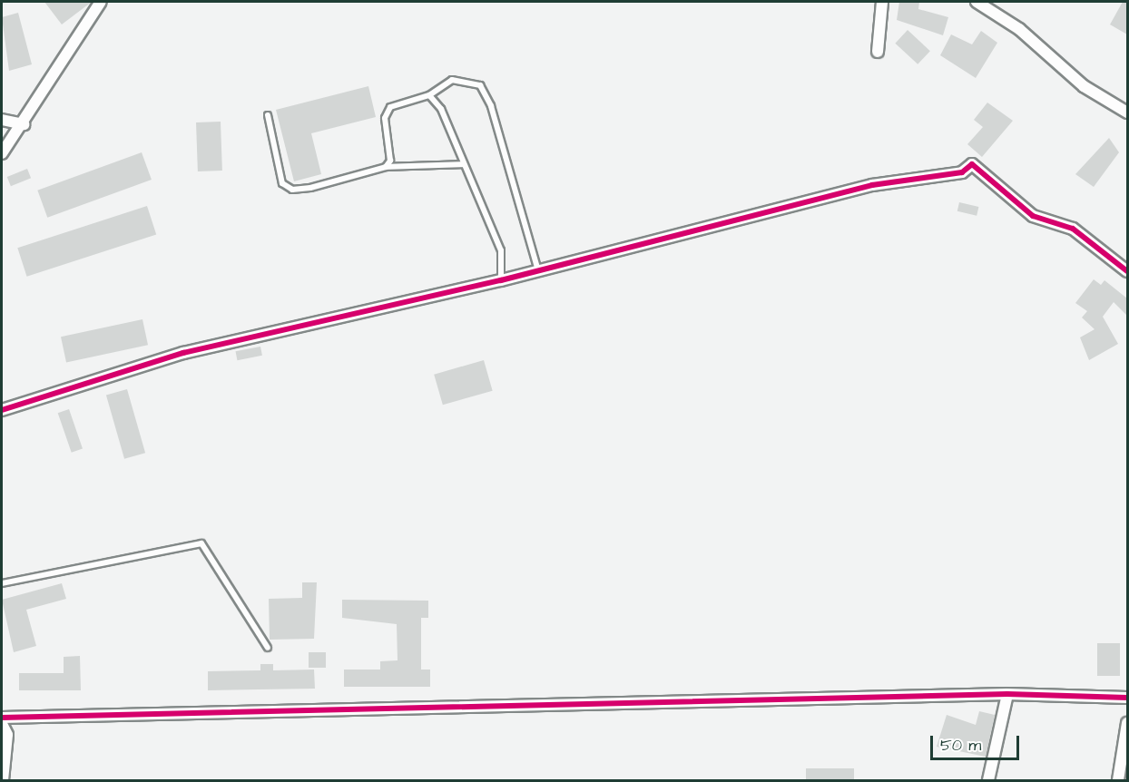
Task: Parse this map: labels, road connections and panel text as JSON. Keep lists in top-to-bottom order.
{
  "scale_bar": "50 m"
}
